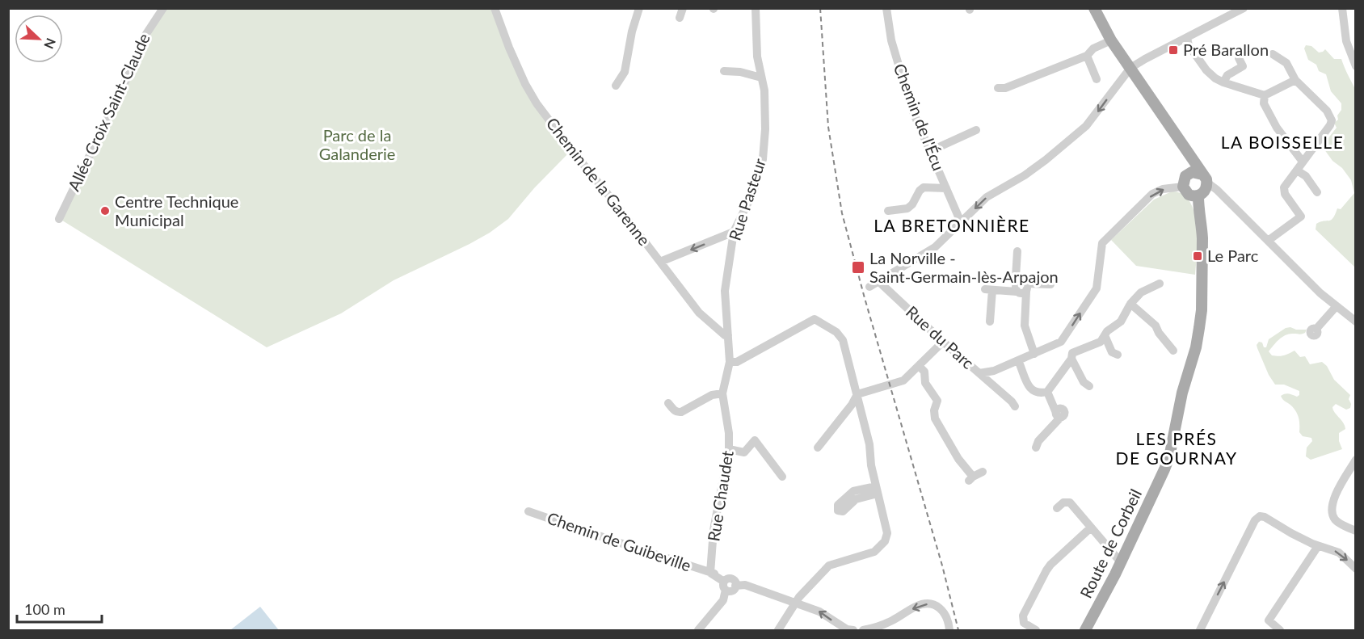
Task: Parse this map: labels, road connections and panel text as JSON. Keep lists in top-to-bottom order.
{
  "streets": {
    "main road": ["Route de Corbeil"],
    "street": [
      "Allée Croix Saint-Claude",
      "Chemin de l'Écu",
      "Chemin de la Garenne",
      "Rue Pasteur",
      "Rue du Parc",
      "Rue Chaudet",
      "Chemin de Guibeville"
    ]
  },
  "crossings": [
    ["Chemin de la Garenne", "Rue Pasteur"],
    ["Rue Pasteur", "Rue Chaudet"],
    ["Rue Chaudet", "Chemin de Guibeville"]
  ],
  "districts": ["LA BOISSELLE", "LA BRETONNIÈRE", "LES PRÉS DE GOURNAY"],
  "parks": ["Parc de la Galanderie"],
  "places": {
    "transit": ["Pré Barallon", "Le Parc", "La Norville - Saint-Germain-lès-Arpajon"],
    "other": ["Centre Technique Municipal"]
  },
  "scale_bar": "100 m",
  "north": "bottom right"
}
